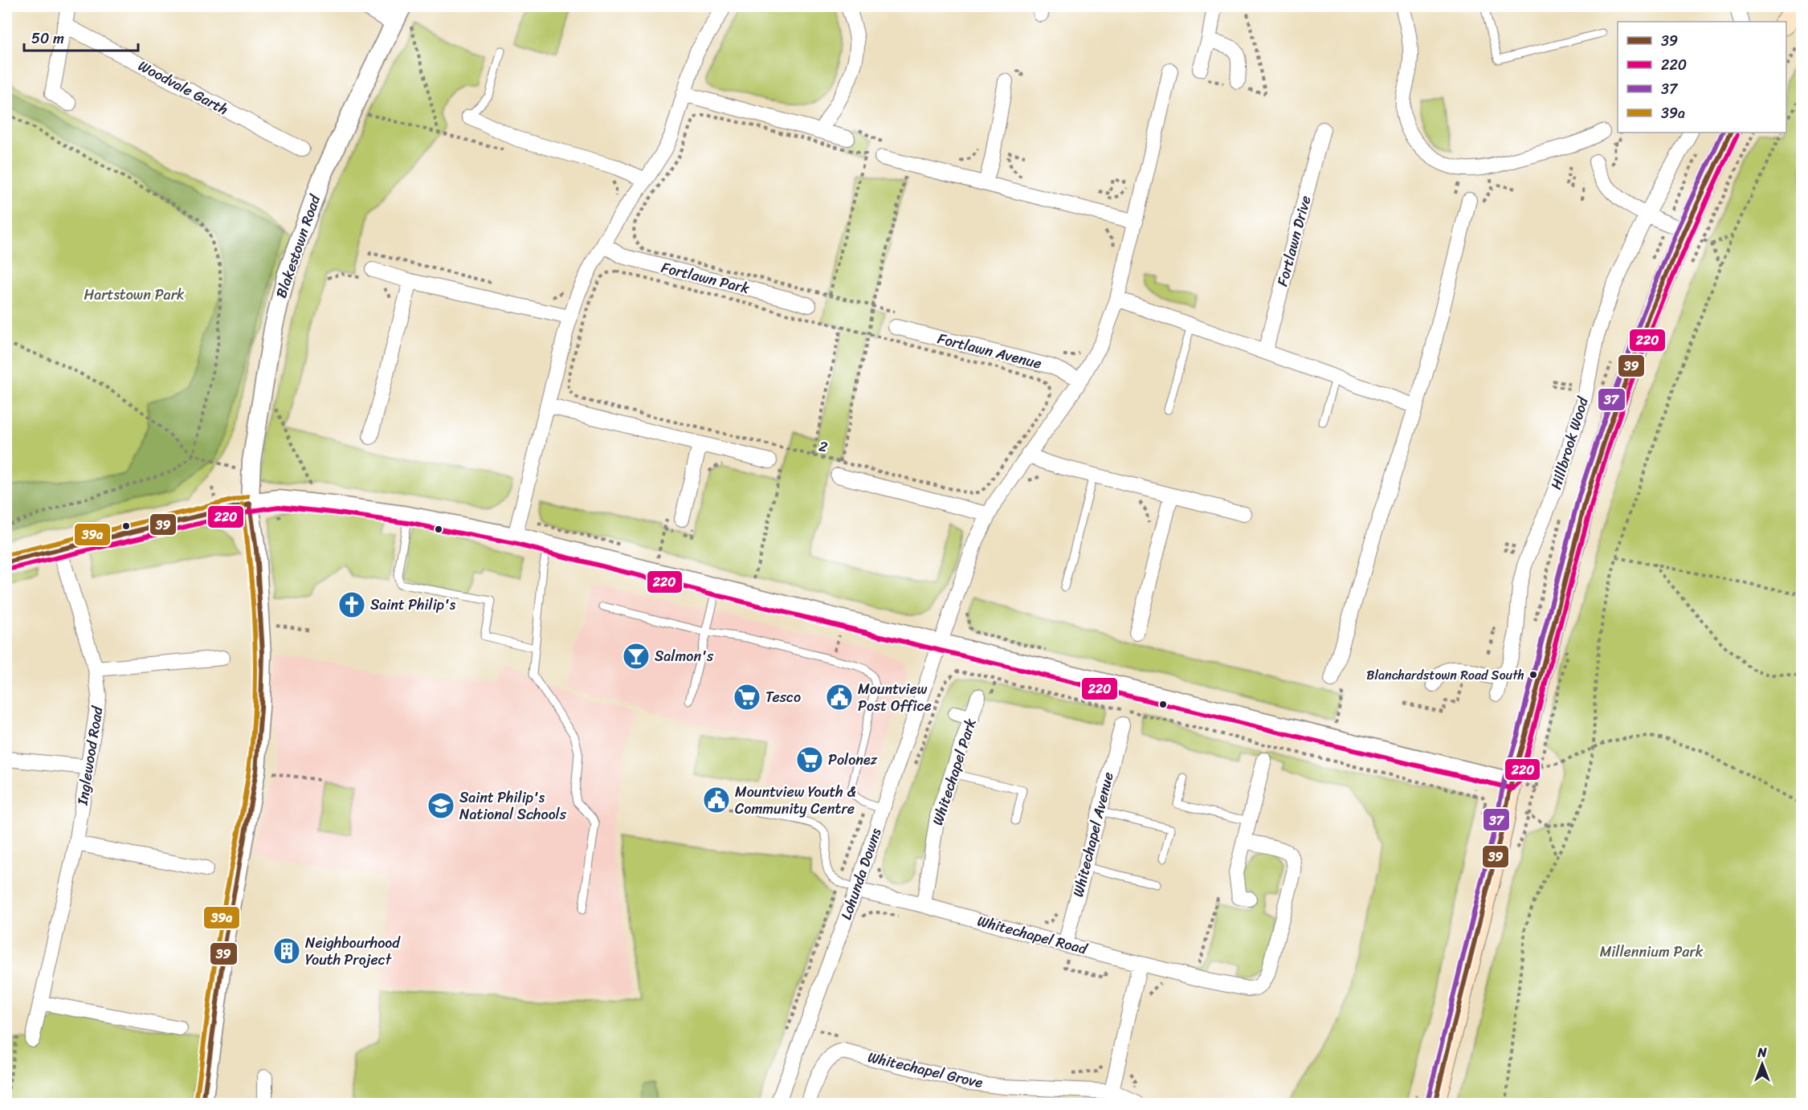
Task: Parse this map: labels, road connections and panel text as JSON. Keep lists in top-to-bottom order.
{
  "streets": {
    "street": [
      "Woodvale Garth",
      "Fortlawn Drive",
      "Blakestown Road",
      "Fortlawn Park",
      "Fortlawn Avenue",
      "Hillbrook Wood",
      "Inglewood Road",
      "Whitechapel Park",
      "Whitechapel Avenue",
      "Lohunda Downs",
      "Whitechapel Road",
      "Whitechapel Grove"
    ],
    "path": ["2"]
  },
  "crossings": [
    ["Whitechapel Park", "Whitechapel Road"],
    ["Whitechapel Avenue", "Whitechapel Road"],
    ["Lohunda Downs", "Whitechapel Road"]
  ],
  "parks": ["Hartstown Park", "Millennium Park"],
  "places": {
    "church": ["Saint Philip's"],
    "bar": ["Salmon's"],
    "other": ["Blanchardstown Road South"],
    "supermarket": ["Tesco", "Polonez"],
    "public building": ["Mountview Post Office", "Mountview Youth & Community Centre"],
    "school or university": ["Saint Philip's National Schools"],
    "building": ["Neighbourhood Youth Project"]
  },
  "lines": [
    "transit line 39",
    "transit line 37",
    "transit line 220",
    "transit line 39a"
  ],
  "legend": [
    "39",
    "220",
    "37",
    "39a"
  ],
  "scale_bar": "50 m",
  "north": "top"
}
